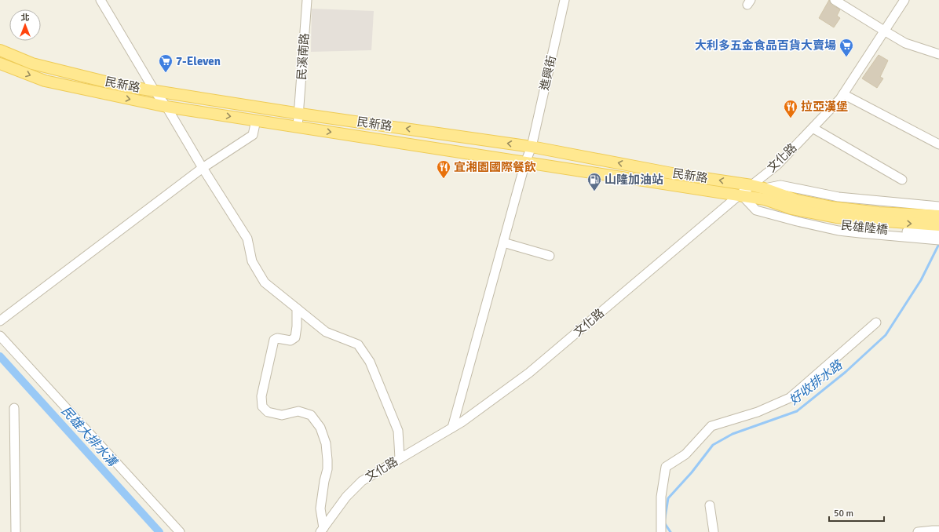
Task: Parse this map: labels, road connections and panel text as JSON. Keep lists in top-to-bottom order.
{
  "streets": {
    "main road": ["民新路", "民雄陸橋"],
    "street": ["民溪南路", "進興街", "文化路"]
  },
  "crossings": [
    ["民溪南路", "民新路"],
    ["進興街", "民新路"],
    ["進興街", "文化路"],
    ["民新路", "文化路"],
    ["民新路", "民雄陸橋"]
  ],
  "water": ["好收排水路", "民雄大排水溝"],
  "places": {
    "supermarket": ["大利多五金食品百貨大賣場", "7-Eleven"],
    "restaurant": ["拉亞漢堡", "宜湘園國際餐飲"],
    "fuel station": ["山隆加油站"]
  },
  "scale_bar": "50 m",
  "north": "top"
}
